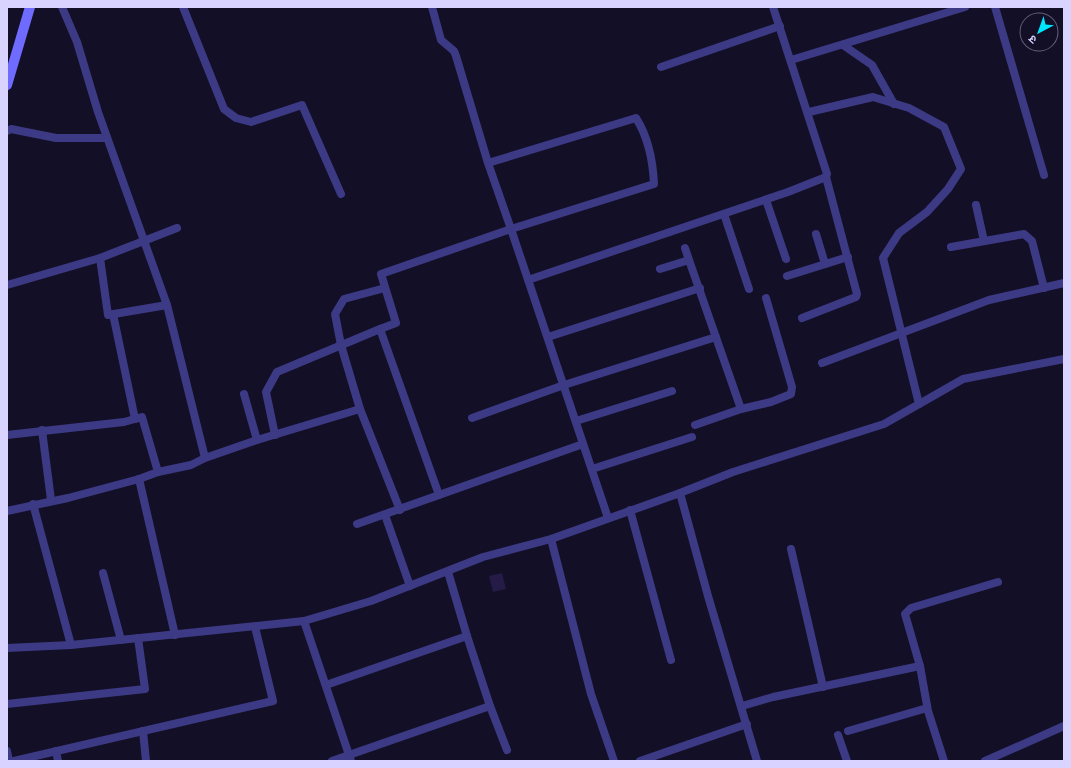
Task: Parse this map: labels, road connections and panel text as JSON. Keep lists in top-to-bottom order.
{
  "north": "bottom left"
}
